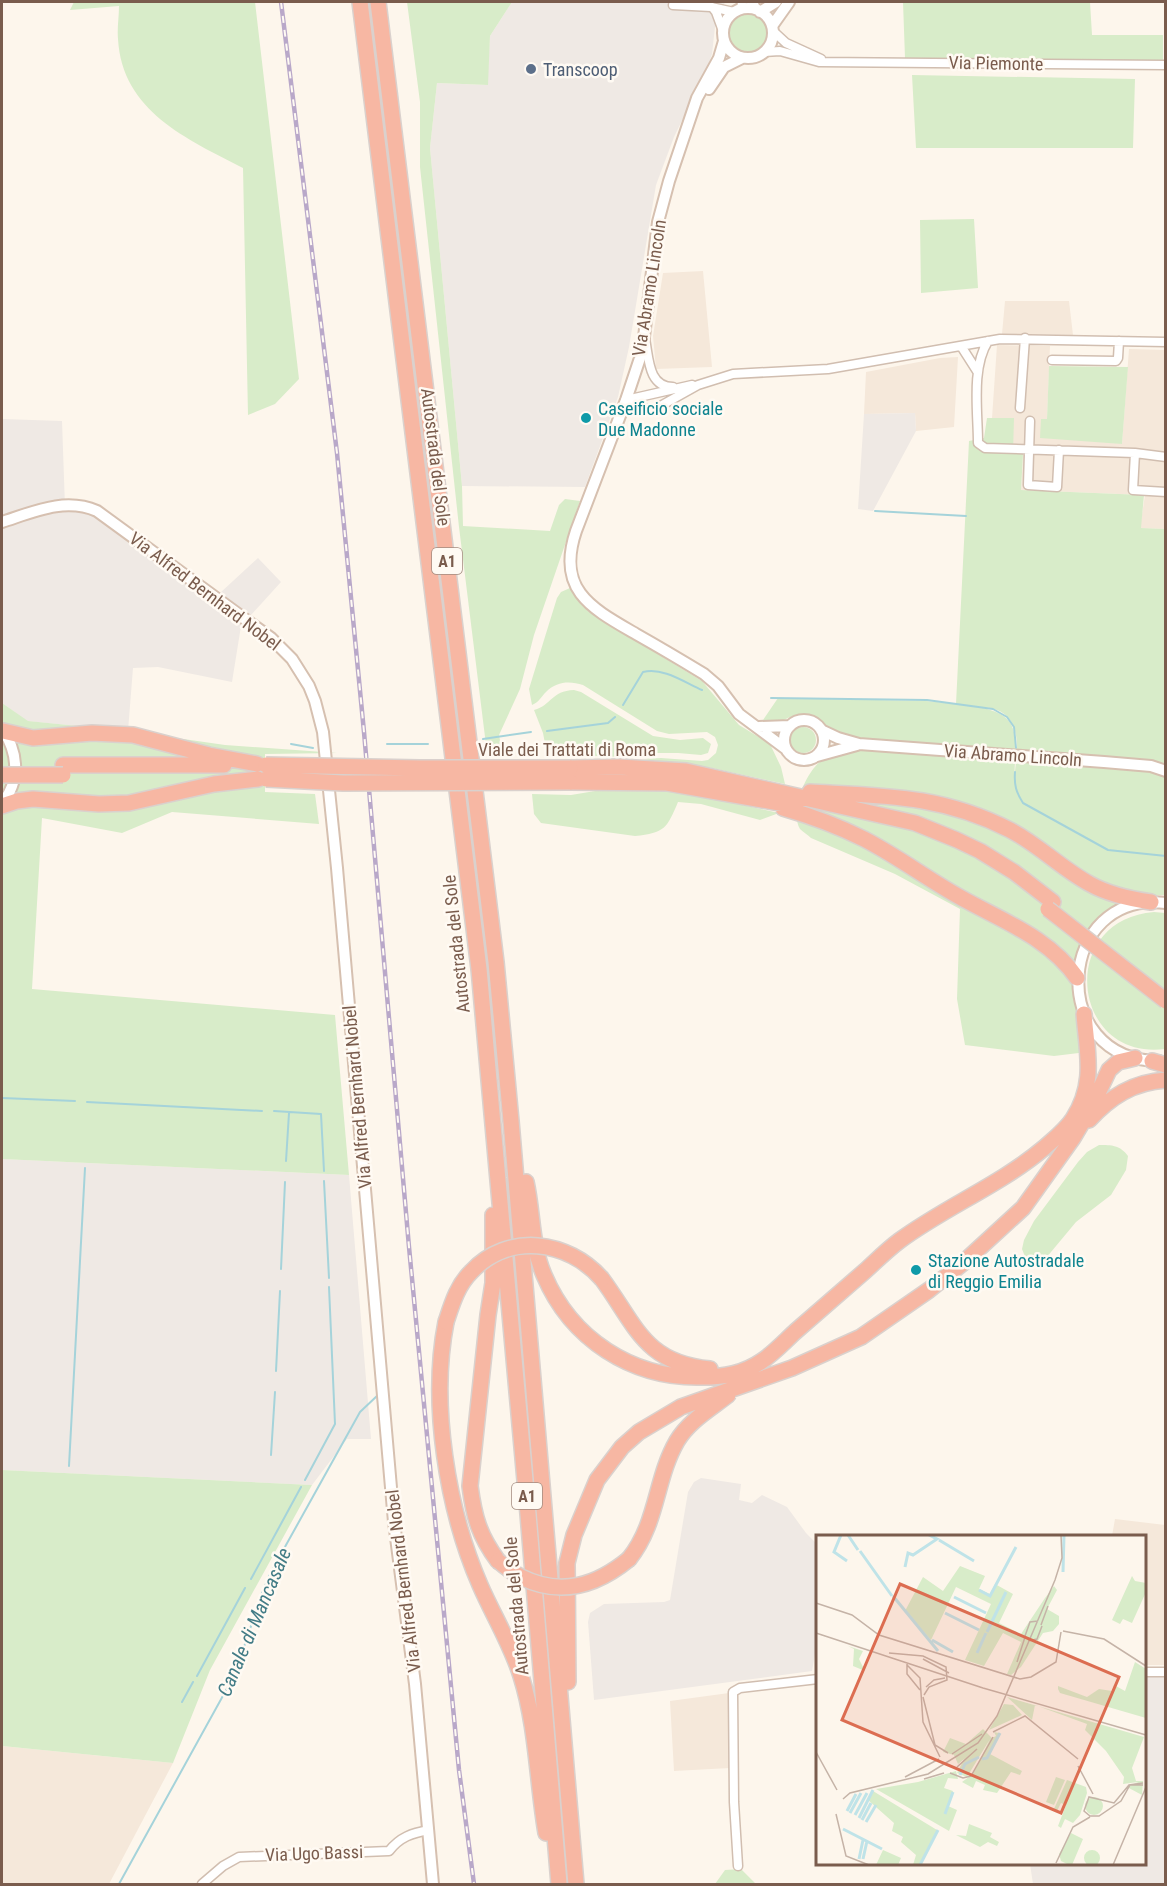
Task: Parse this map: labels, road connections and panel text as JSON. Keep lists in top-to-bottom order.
{
  "streets": {
    "highway": ["Autostrada del Sole", "A1", "Viale dei Trattati di Roma"],
    "street": [
      "Via Piemonte",
      "Via Abramo Lincoln",
      "Via Alfred Bernhard Nobel",
      "Via Ugo Bassi"
    ]
  },
  "crossings": [
    ["Via Piemonte", "Via Abramo Lincoln"],
    ["Via Alfred Bernhard Nobel", "Via Ugo Bassi"]
  ],
  "water": ["Canale di Mancasale"],
  "places": ["Transcoop", "Caseificio sociale Due Madonne", "Stazione Autostradale di Reggio Emilia"]
}
